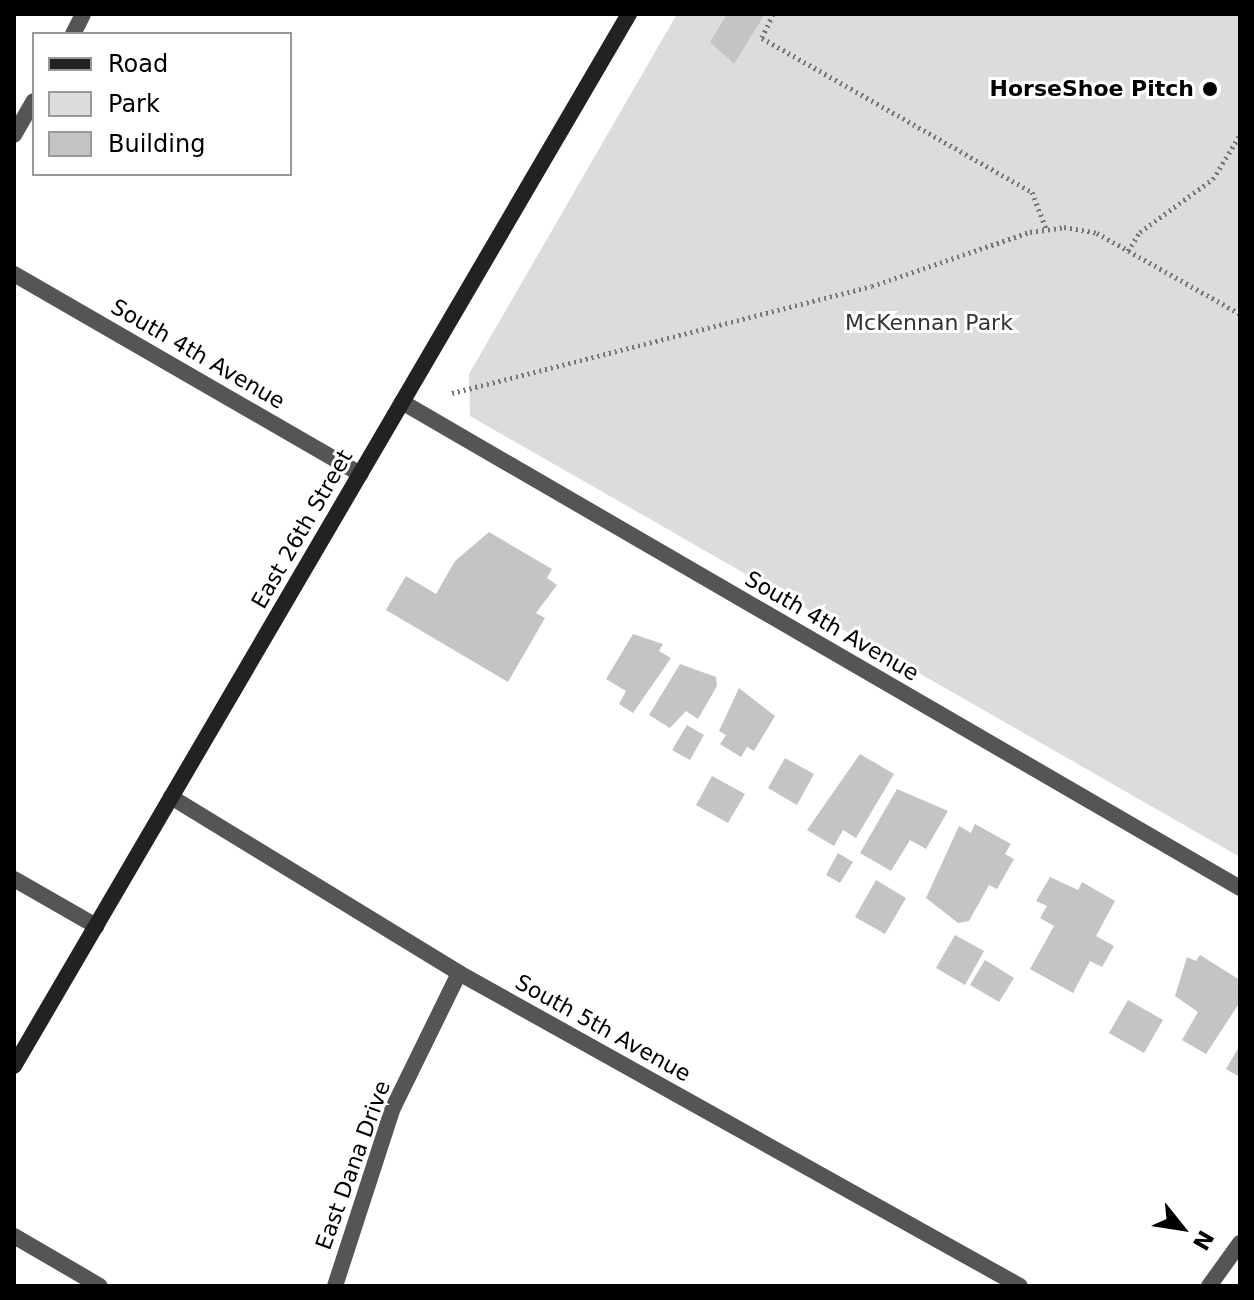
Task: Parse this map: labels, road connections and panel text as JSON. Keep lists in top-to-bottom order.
{
  "streets": {
    "main road": ["East 26th Street"],
    "street": ["South 4th Avenue", "South 5th Avenue", "East Dana Drive"]
  },
  "crossings": [
    ["South 4th Avenue", "East 26th Street"],
    ["East 26th Street", "South 5th Avenue"],
    ["South 5th Avenue", "East Dana Drive"]
  ],
  "parks": ["McKennan Park"],
  "places": ["HorseShoe Pitch"],
  "legend": ["Road", "Park", "Building"],
  "north": "bottom right"
}
